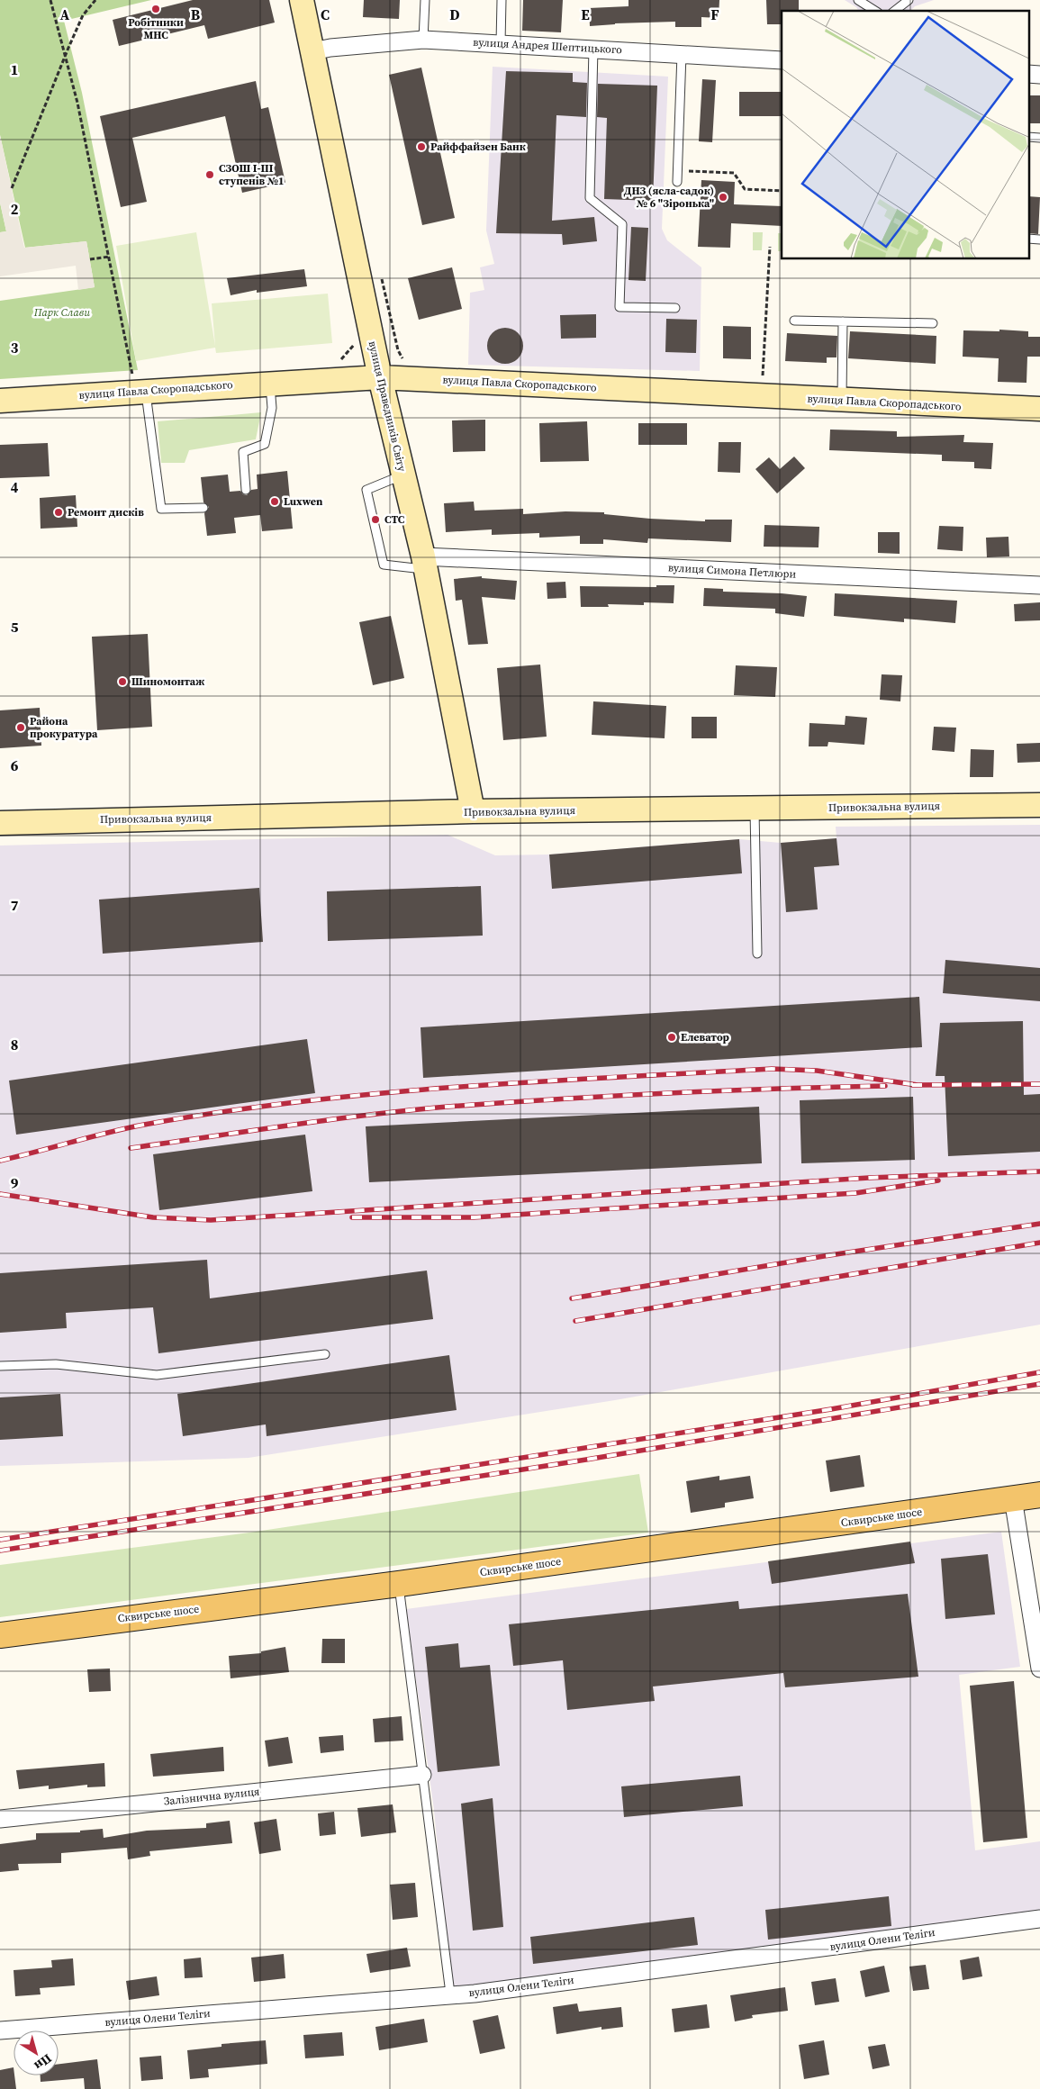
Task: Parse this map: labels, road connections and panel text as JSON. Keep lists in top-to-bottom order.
{
  "streets": {
    "main road": ["Сквирське шосе"],
    "street": [
      "вулиця Андрея Шептицького",
      "вулиця Павла Скоропадського",
      "вулиця Праведників Світу",
      "вулиця Симона Петлюри",
      "Привокзальна вулиця",
      "Залізнична вулиця",
      "вулиця Олени Теліги"
    ]
  },
  "crossings": [
    ["вулиця Андрея Шептицького", "вулиця Праведників Світу"],
    ["вулиця Павла Скоропадського", "вулиця Праведників Світу"],
    ["вулиця Праведників Світу", "вулиця Симона Петлюри"],
    ["вулиця Праведників Світу", "Привокзальна вулиця"]
  ],
  "parks": ["Парк Слави"],
  "places": [
    "Робітники МНС",
    "Райффайзен Банк",
    "СЗОШ І-ІІІ ступенів №1",
    "ДНЗ (ясла-садок) № 6 \"Зіронька\"",
    "Luxwen",
    "Ремонт дисків",
    "СТС",
    "Шиномонтаж",
    "Района прокуратура",
    "Елеватор"
  ],
  "north": "bottom right",
  "grid": {
    "columns": [
      "A",
      "B",
      "C",
      "D",
      "E",
      "F"
    ],
    "rows": [
      "1",
      "2",
      "3",
      "4",
      "5",
      "6",
      "7",
      "8",
      "9"
    ]
  }
}
